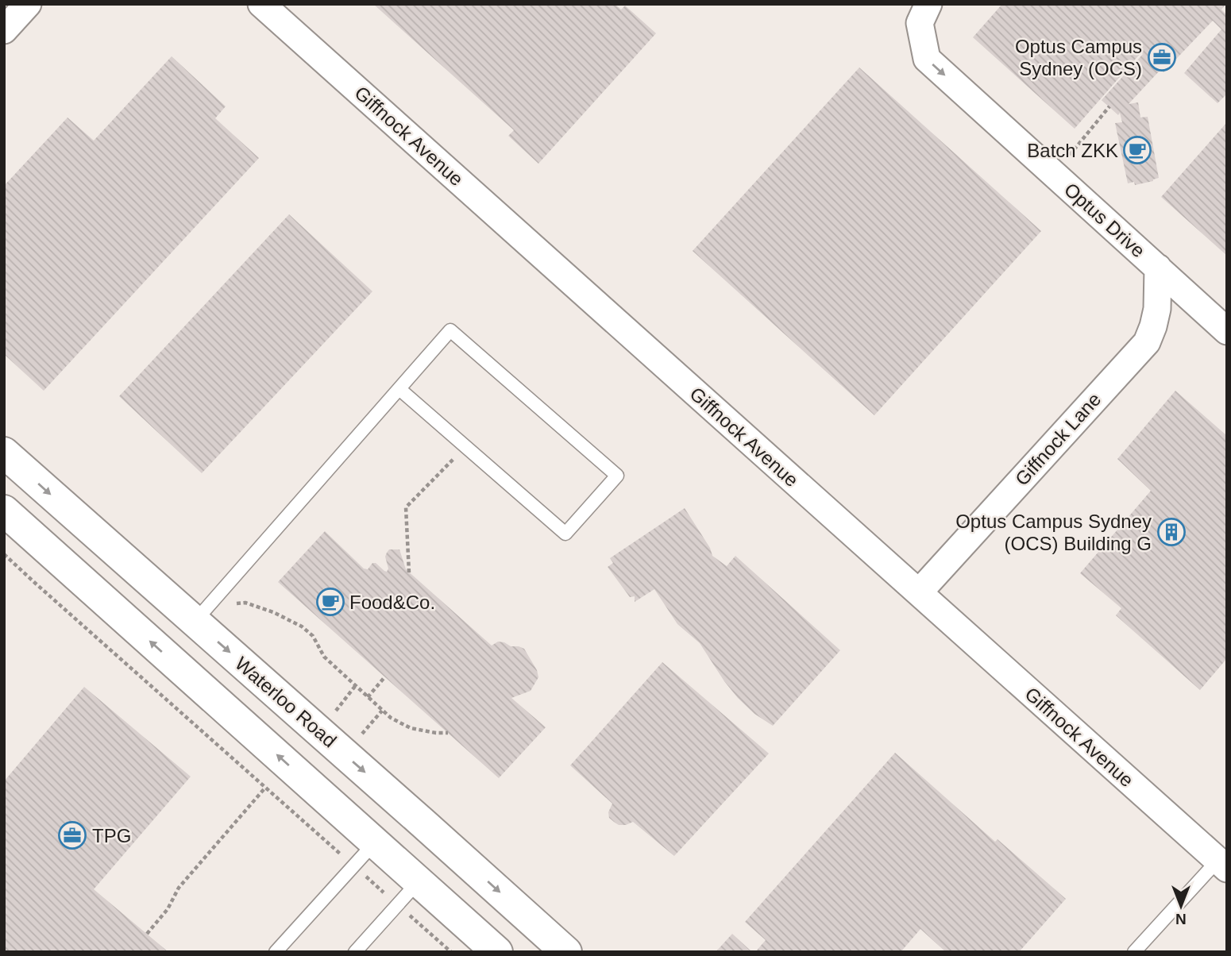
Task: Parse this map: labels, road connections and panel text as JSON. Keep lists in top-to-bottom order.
{
  "streets": {
    "street": [
      "Giffnock Avenue",
      "Optus Drive",
      "Giffnock Lane",
      "Waterloo Road"
    ]
  },
  "crossings": [
    ["Giffnock Avenue", "Giffnock Lane"],
    ["Optus Drive", "Giffnock Lane"]
  ],
  "one_way": ["Optus Drive"],
  "places": {
    "office": ["Optus Campus Sydney (OCS)", "TPG"],
    "cafe": ["Batch ZKK", "Food&Co."],
    "building": ["Optus Campus Sydney (OCS) Building G"]
  },
  "north": "bottom"
}
